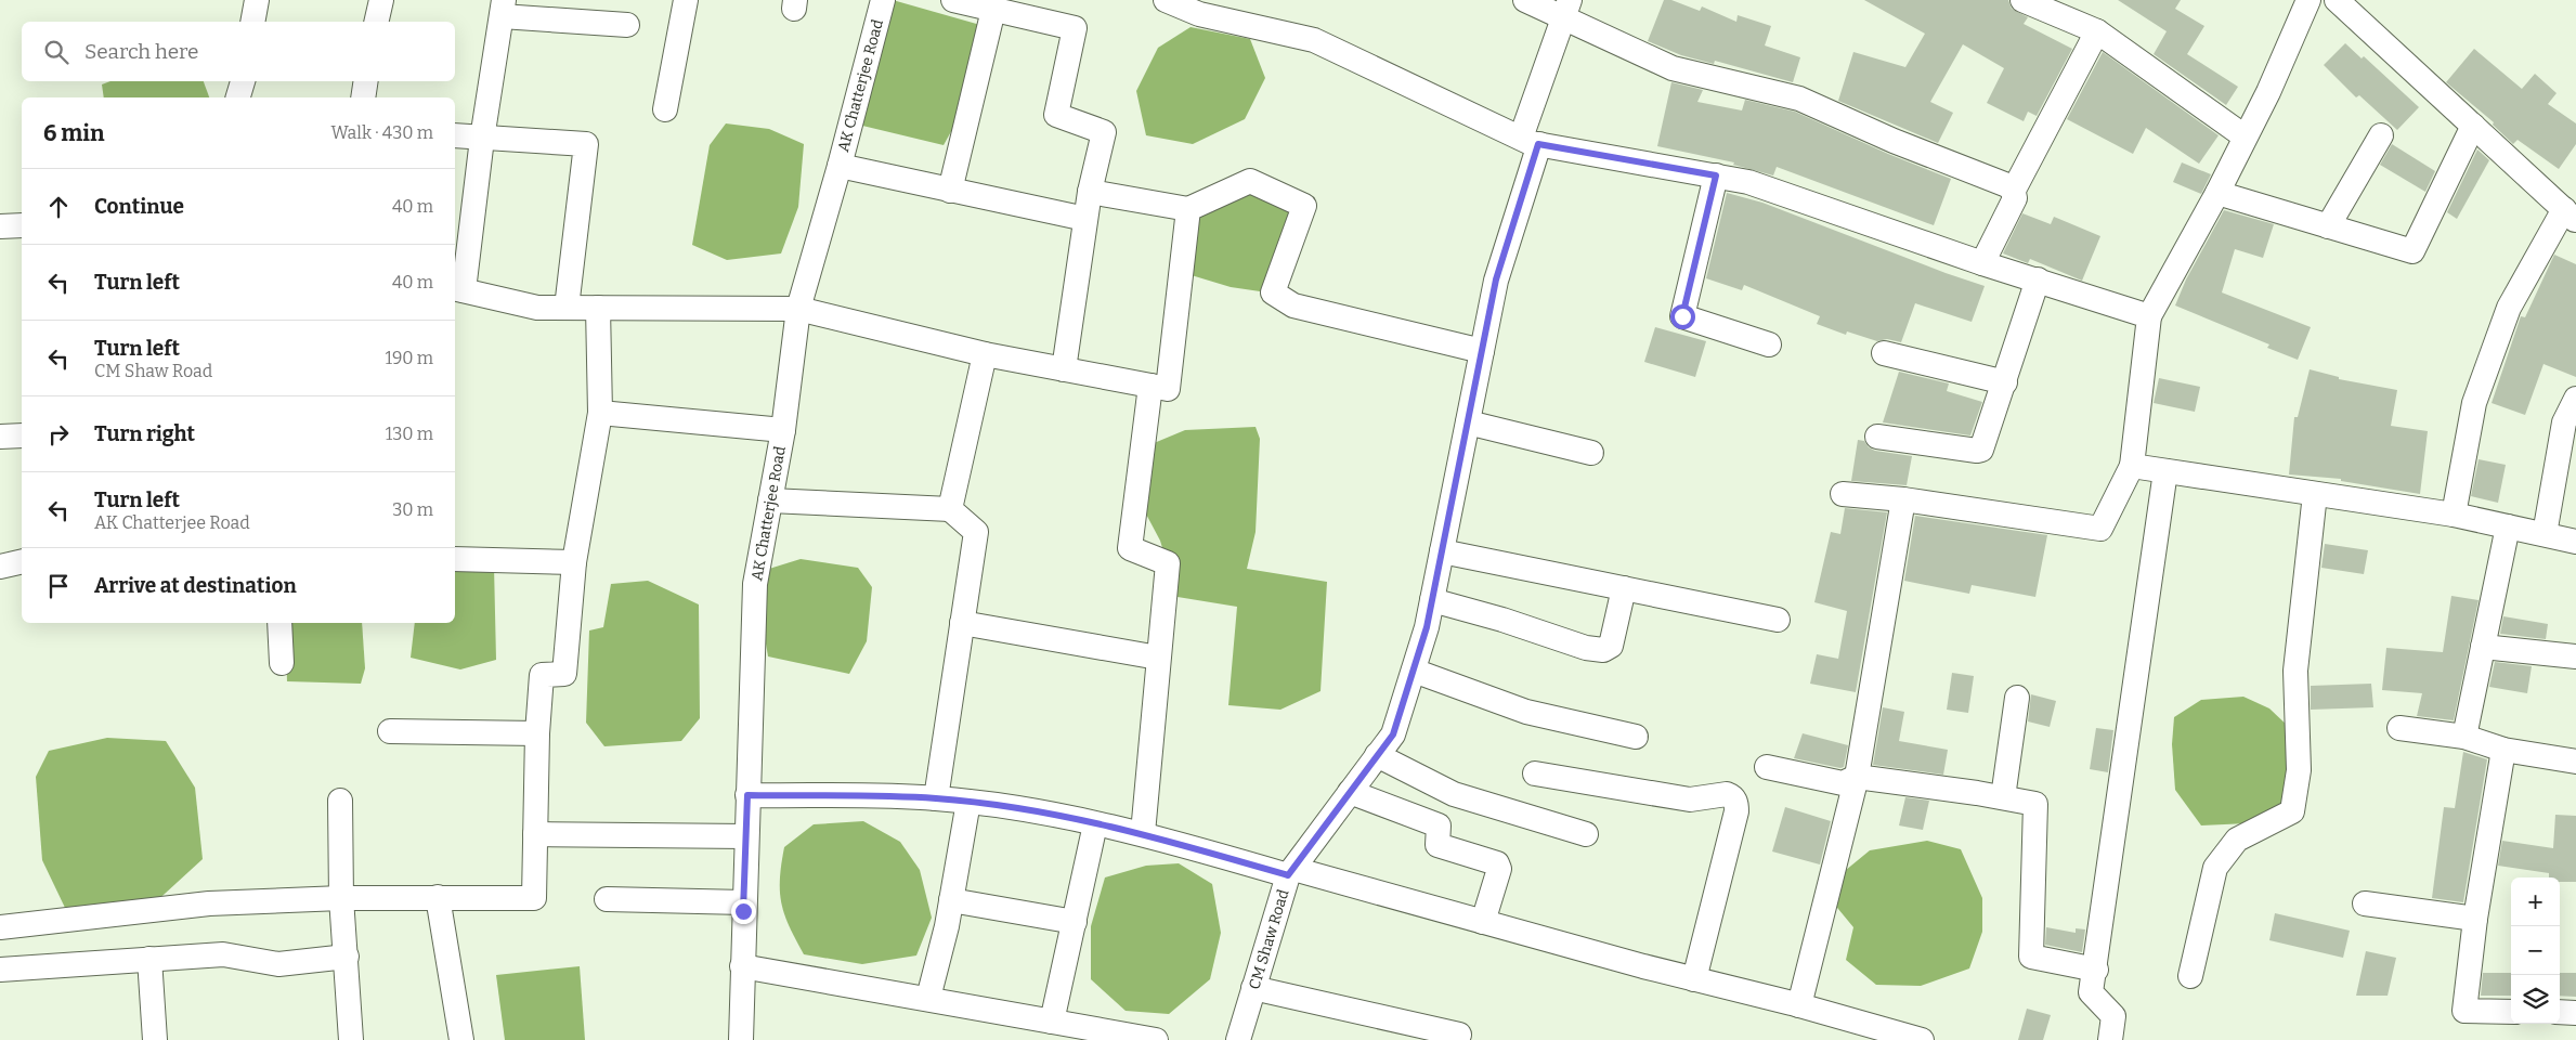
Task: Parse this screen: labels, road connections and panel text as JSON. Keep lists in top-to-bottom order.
{
  "streets": {
    "street": ["AK Chatterjee Road", "CM Shaw Road"]
  },
  "page": {
    "search": "Search here",
    "heading": ["6 min", "Walk · 430 m"],
    "list": [
      ["Continue", "40 m"],
      ["Turn left", "40 m"],
      ["Turn left", "CM Shaw Road", "190 m"],
      ["Turn right", "130 m"],
      ["Turn left", "AK Chatterjee Road", "30 m"],
      "Arrive at destination"
    ],
    "map_buttons": ["+", "−"]
  }
}
